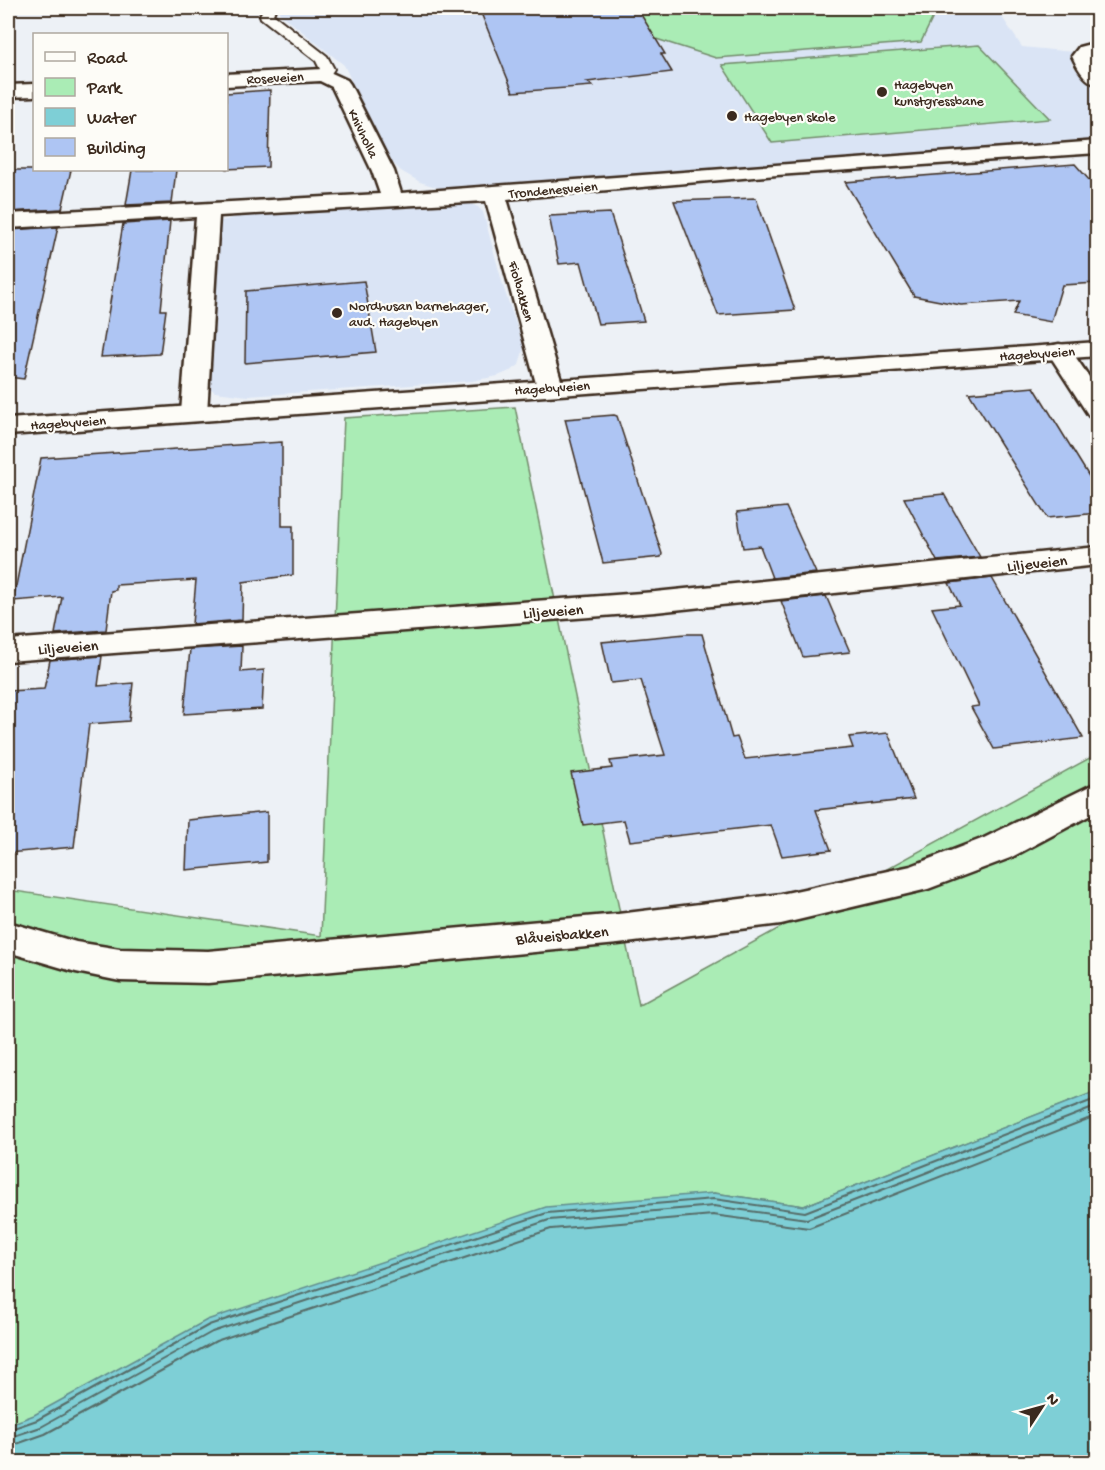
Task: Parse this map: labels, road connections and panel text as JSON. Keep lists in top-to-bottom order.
{
  "streets": {
    "street": [
      "Roseveien",
      "Knivholla",
      "Trondenesveien",
      "Fiolbakken",
      "Hagebyveien",
      "Liljeveien",
      "Blåveisbakken"
    ]
  },
  "crossings": [
    ["Roseveien", "Knivholla"],
    ["Knivholla", "Trondenesveien"],
    ["Trondenesveien", "Fiolbakken"],
    ["Fiolbakken", "Hagebyveien"]
  ],
  "places": ["Hagebyen kunstgressbane", "Hagebyen skole", "Nordhusan barnehager, avd. Hagebyen"],
  "legend": [
    "Road",
    "Park",
    "Water",
    "Building"
  ],
  "north": "top right"
}
